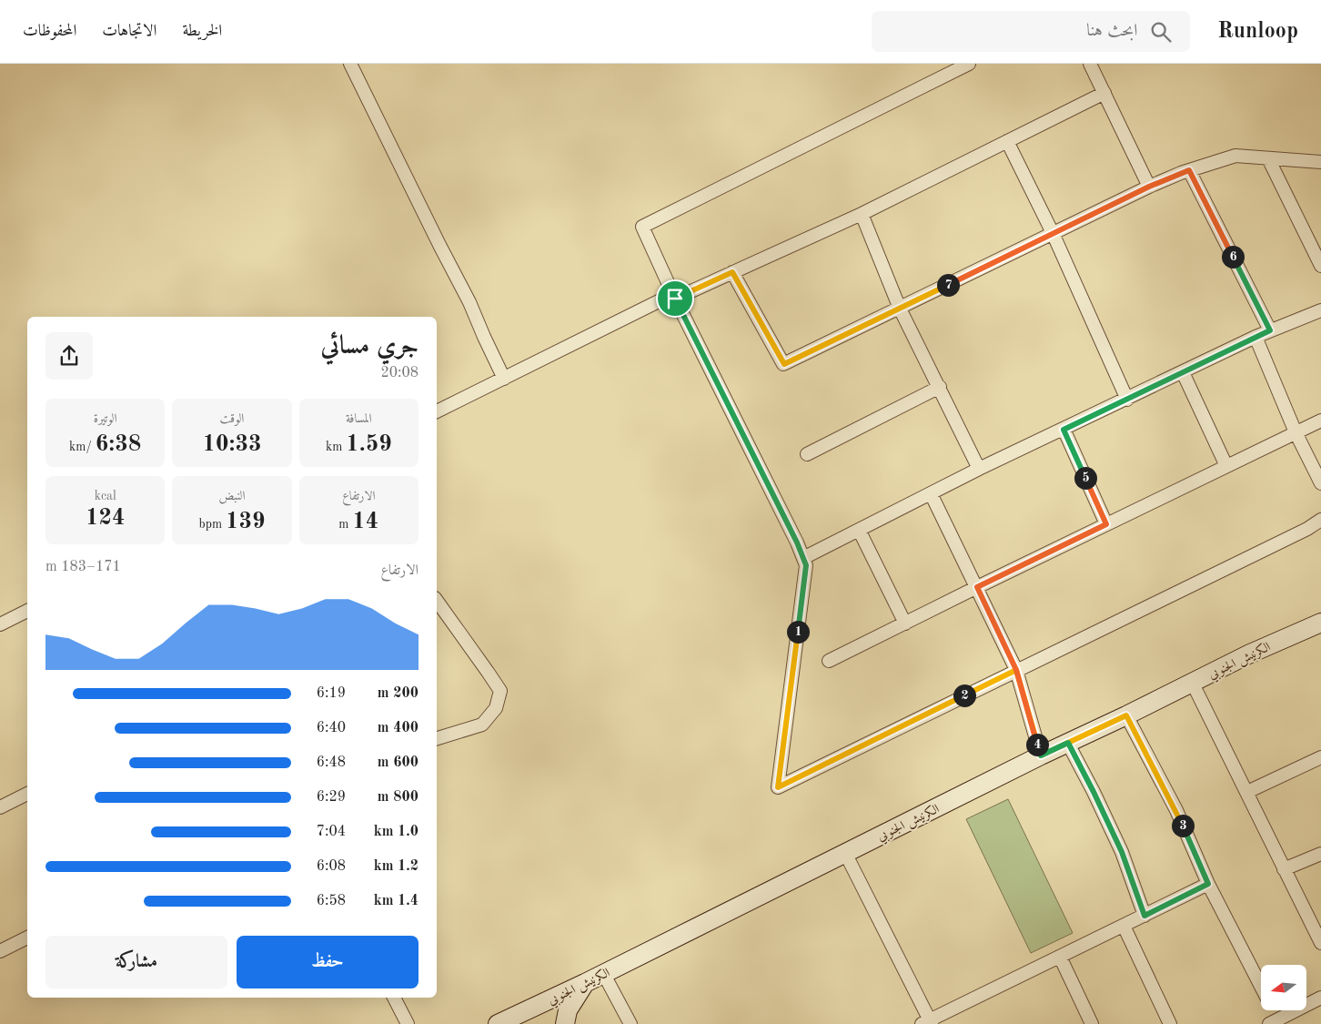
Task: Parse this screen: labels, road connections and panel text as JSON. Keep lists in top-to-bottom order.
{
  "streets": {
    "main road": ["الكرنيش الجنوبي"]
  },
  "north": "left",
  "page": {
    "header": "Runloop",
    "search": "ابحث هنا",
    "nav": ["الخريطة", "الاتجاهات", "المحفوظات"],
    "pins": [
      "6",
      "7",
      "5",
      "1",
      "2",
      "4",
      "3"
    ],
    "heading": ["جري مسائي", "20:08"],
    "stats": [
      ["المسافة", "1.59 km"],
      ["الوقت", "10:33"],
      ["الوتيرة", "6:38 /km"],
      ["الارتفاع", "14 m"],
      ["النبض", "139 bpm"],
      ["kcal", "124"]
    ],
    "chart": ["الارتفاع", "171–183 m"],
    "list": [
      {
        "name": "200 m",
        "note": "6:19"
      },
      {
        "name": "400 m",
        "note": "6:40"
      },
      {
        "name": "600 m",
        "note": "6:48"
      },
      {
        "name": "800 m",
        "note": "6:29"
      },
      {
        "name": "1.0 km",
        "note": "7:04"
      },
      {
        "name": "1.2 km",
        "note": "6:08"
      },
      {
        "name": "1.4 km",
        "note": "6:58"
      }
    ],
    "buttons": ["حفظ", "مشاركة"]
  }
}
